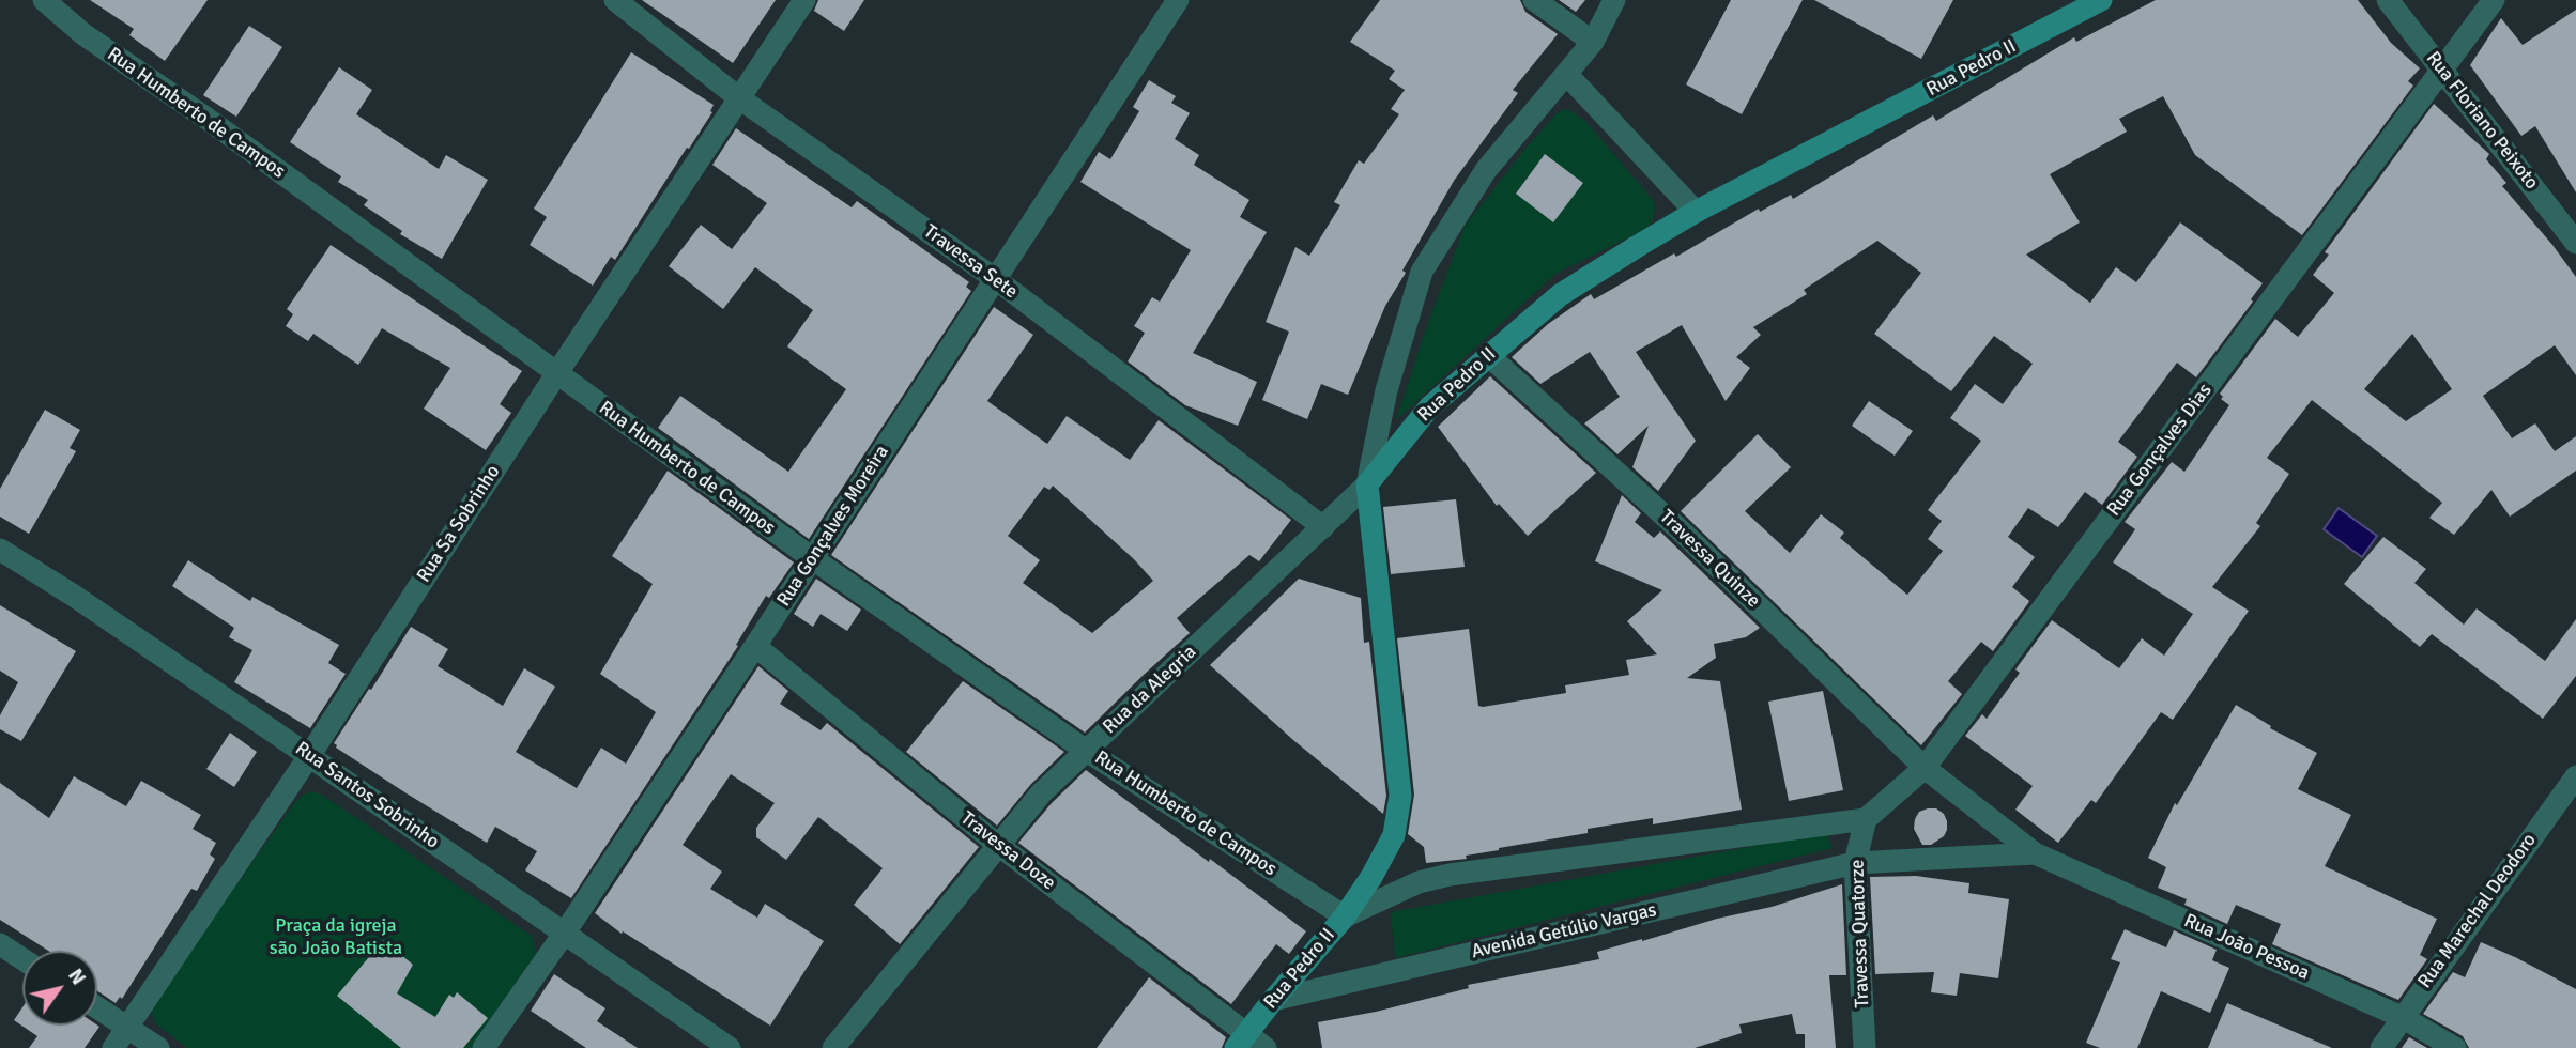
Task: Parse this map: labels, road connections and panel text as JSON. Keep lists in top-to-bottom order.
{
  "streets": {
    "street": [
      "Rua Pedro II",
      "Rua Humberto de Campos",
      "Rua Floriano Peixoto",
      "Travessa Sete",
      "Rua Gonçalves Dias",
      "Rua Sa Sobrinho",
      "Rua Gonçalves Moreira",
      "Travessa Quinze",
      "Rua da Alegria",
      "Rua Santos Sobrinho",
      "Travessa Doze",
      "Rua Marechal Deodoro",
      "Avenida Getúlio Vargas",
      "Travessa Quatorze",
      "Rua João Pessoa"
    ]
  },
  "crossings": [
    ["Rua Pedro II", "Rua Humberto de Campos"],
    ["Rua Pedro II", "Travessa Quinze"],
    ["Rua Pedro II", "Rua da Alegria"],
    ["Rua Pedro II", "Travessa Doze"],
    ["Rua Pedro II", "Avenida Getúlio Vargas"],
    ["Rua Humberto de Campos", "Rua Sa Sobrinho"],
    ["Rua Humberto de Campos", "Rua Gonçalves Moreira"],
    ["Rua Humberto de Campos", "Rua da Alegria"],
    ["Rua Floriano Peixoto", "Rua Gonçalves Dias"],
    ["Travessa Sete", "Rua Sa Sobrinho"],
    ["Travessa Sete", "Rua Gonçalves Moreira"],
    ["Travessa Sete", "Rua da Alegria"],
    ["Rua Gonçalves Dias", "Travessa Quinze"],
    ["Rua Gonçalves Dias", "Travessa Quatorze"],
    ["Rua Gonçalves Dias", "Rua João Pessoa"],
    ["Rua Sa Sobrinho", "Rua Santos Sobrinho"],
    ["Rua Gonçalves Moreira", "Rua Santos Sobrinho"],
    ["Rua Gonçalves Moreira", "Travessa Doze"],
    ["Travessa Quinze", "Rua João Pessoa"],
    ["Rua da Alegria", "Travessa Doze"],
    ["Rua Marechal Deodoro", "Rua João Pessoa"],
    ["Avenida Getúlio Vargas", "Travessa Quatorze"],
    ["Avenida Getúlio Vargas", "Rua João Pessoa"],
    ["Travessa Quatorze", "Rua João Pessoa"]
  ],
  "parks": ["Praça da igreja são João Batista"],
  "north": "top right"
}
